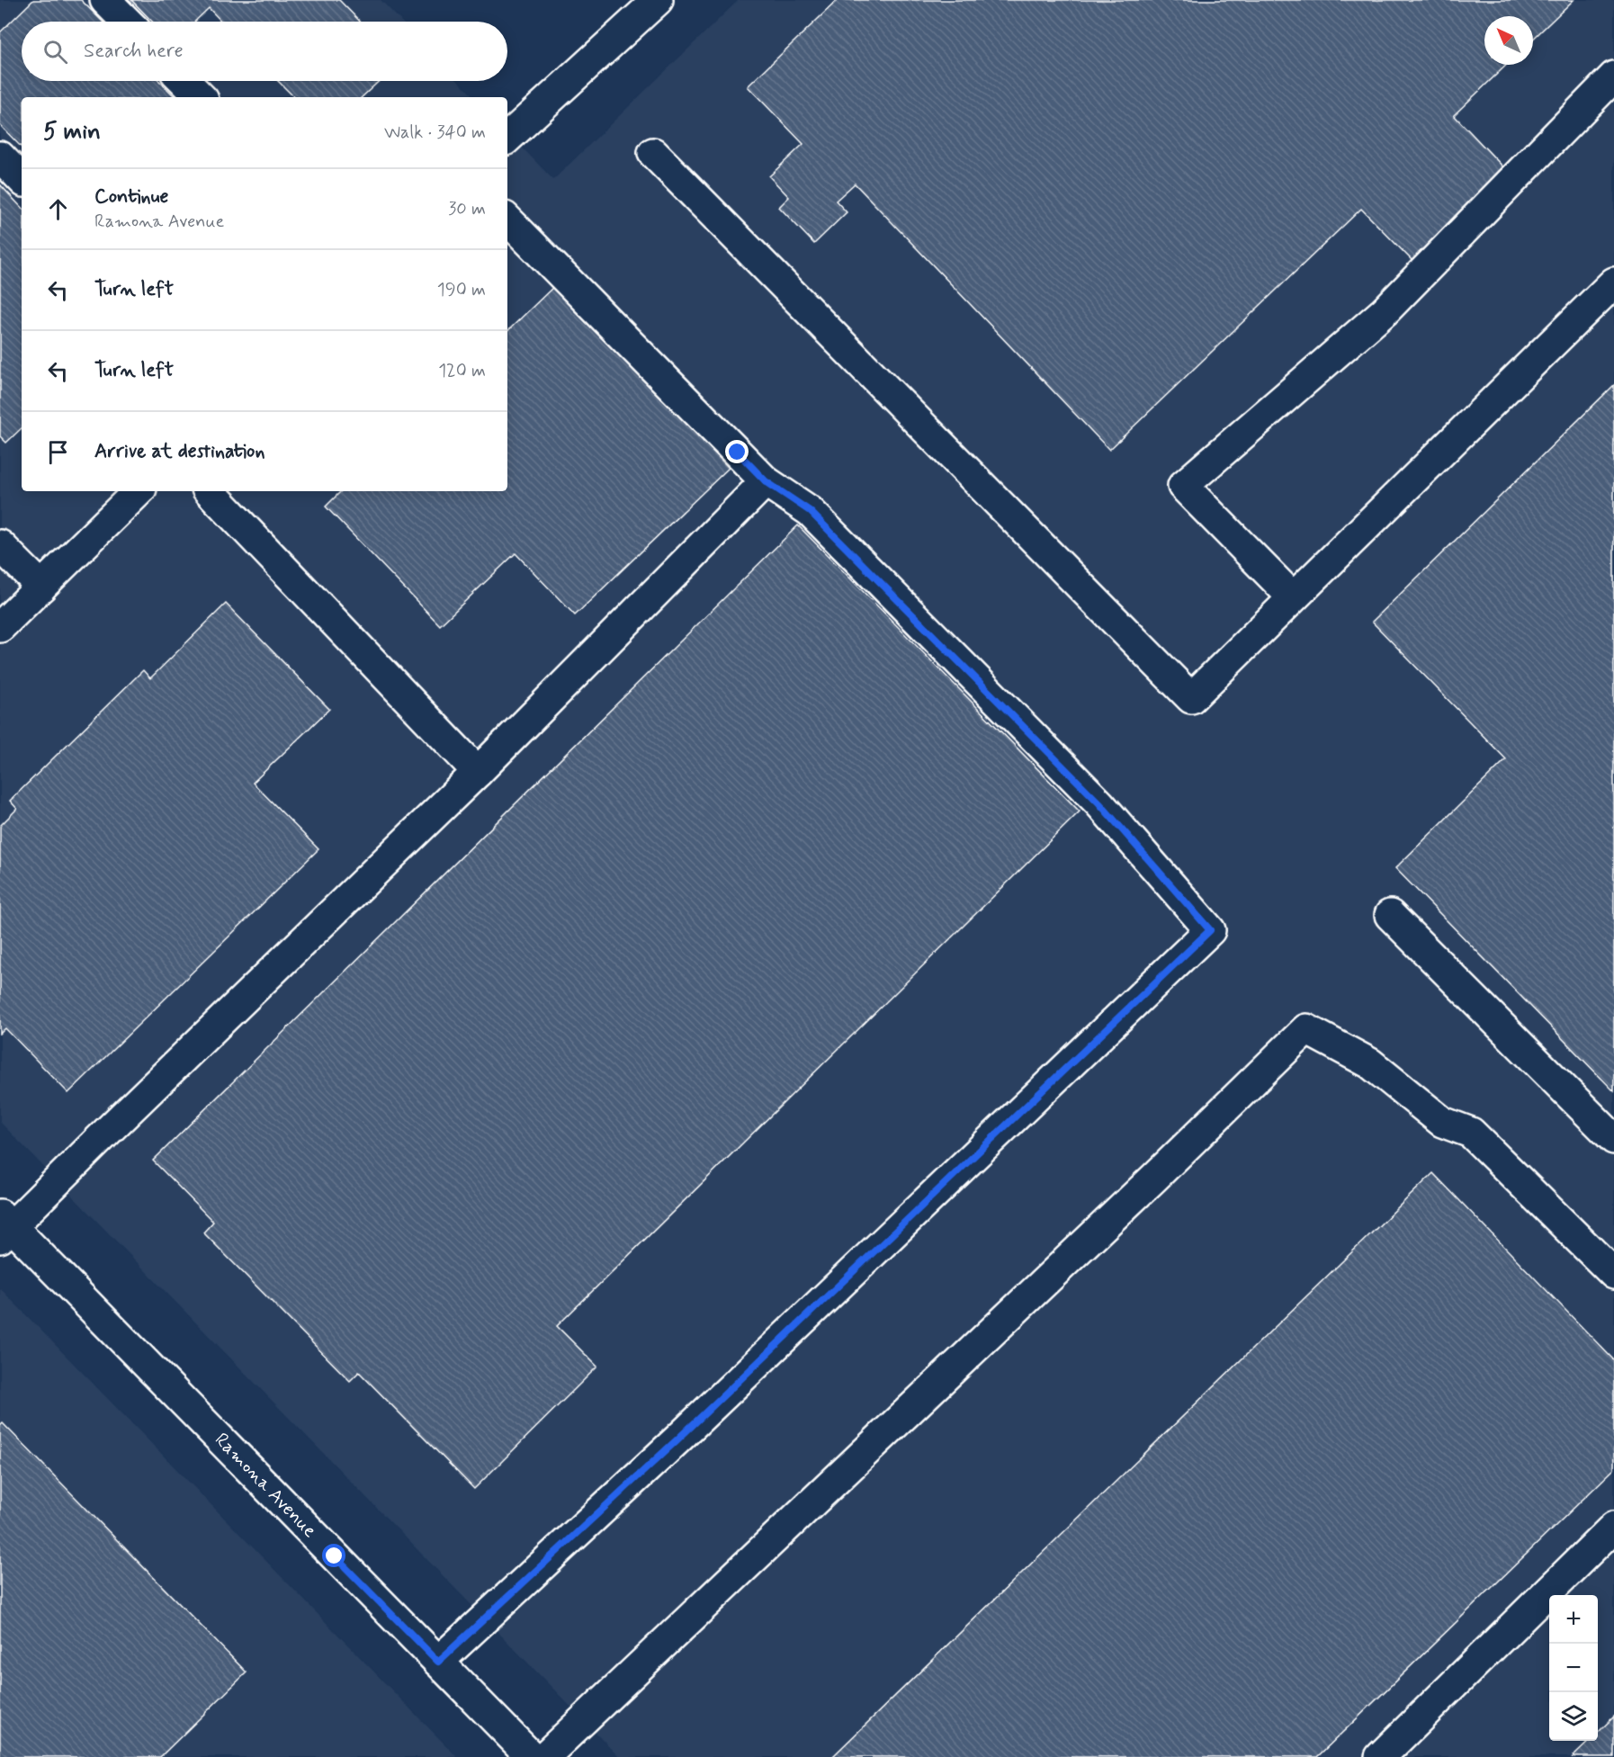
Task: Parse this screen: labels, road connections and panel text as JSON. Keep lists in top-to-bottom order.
{
  "streets": {
    "main road": ["Ramona Avenue"]
  },
  "north": "top left",
  "page": {
    "search": "Search here",
    "heading": ["5 min", "Walk · 340 m"],
    "list": [
      ["Continue", "Ramona Avenue", "30 m"],
      ["Turn left", "190 m"],
      ["Turn left", "120 m"],
      "Arrive at destination"
    ],
    "map_buttons": ["+", "−"]
  }
}
